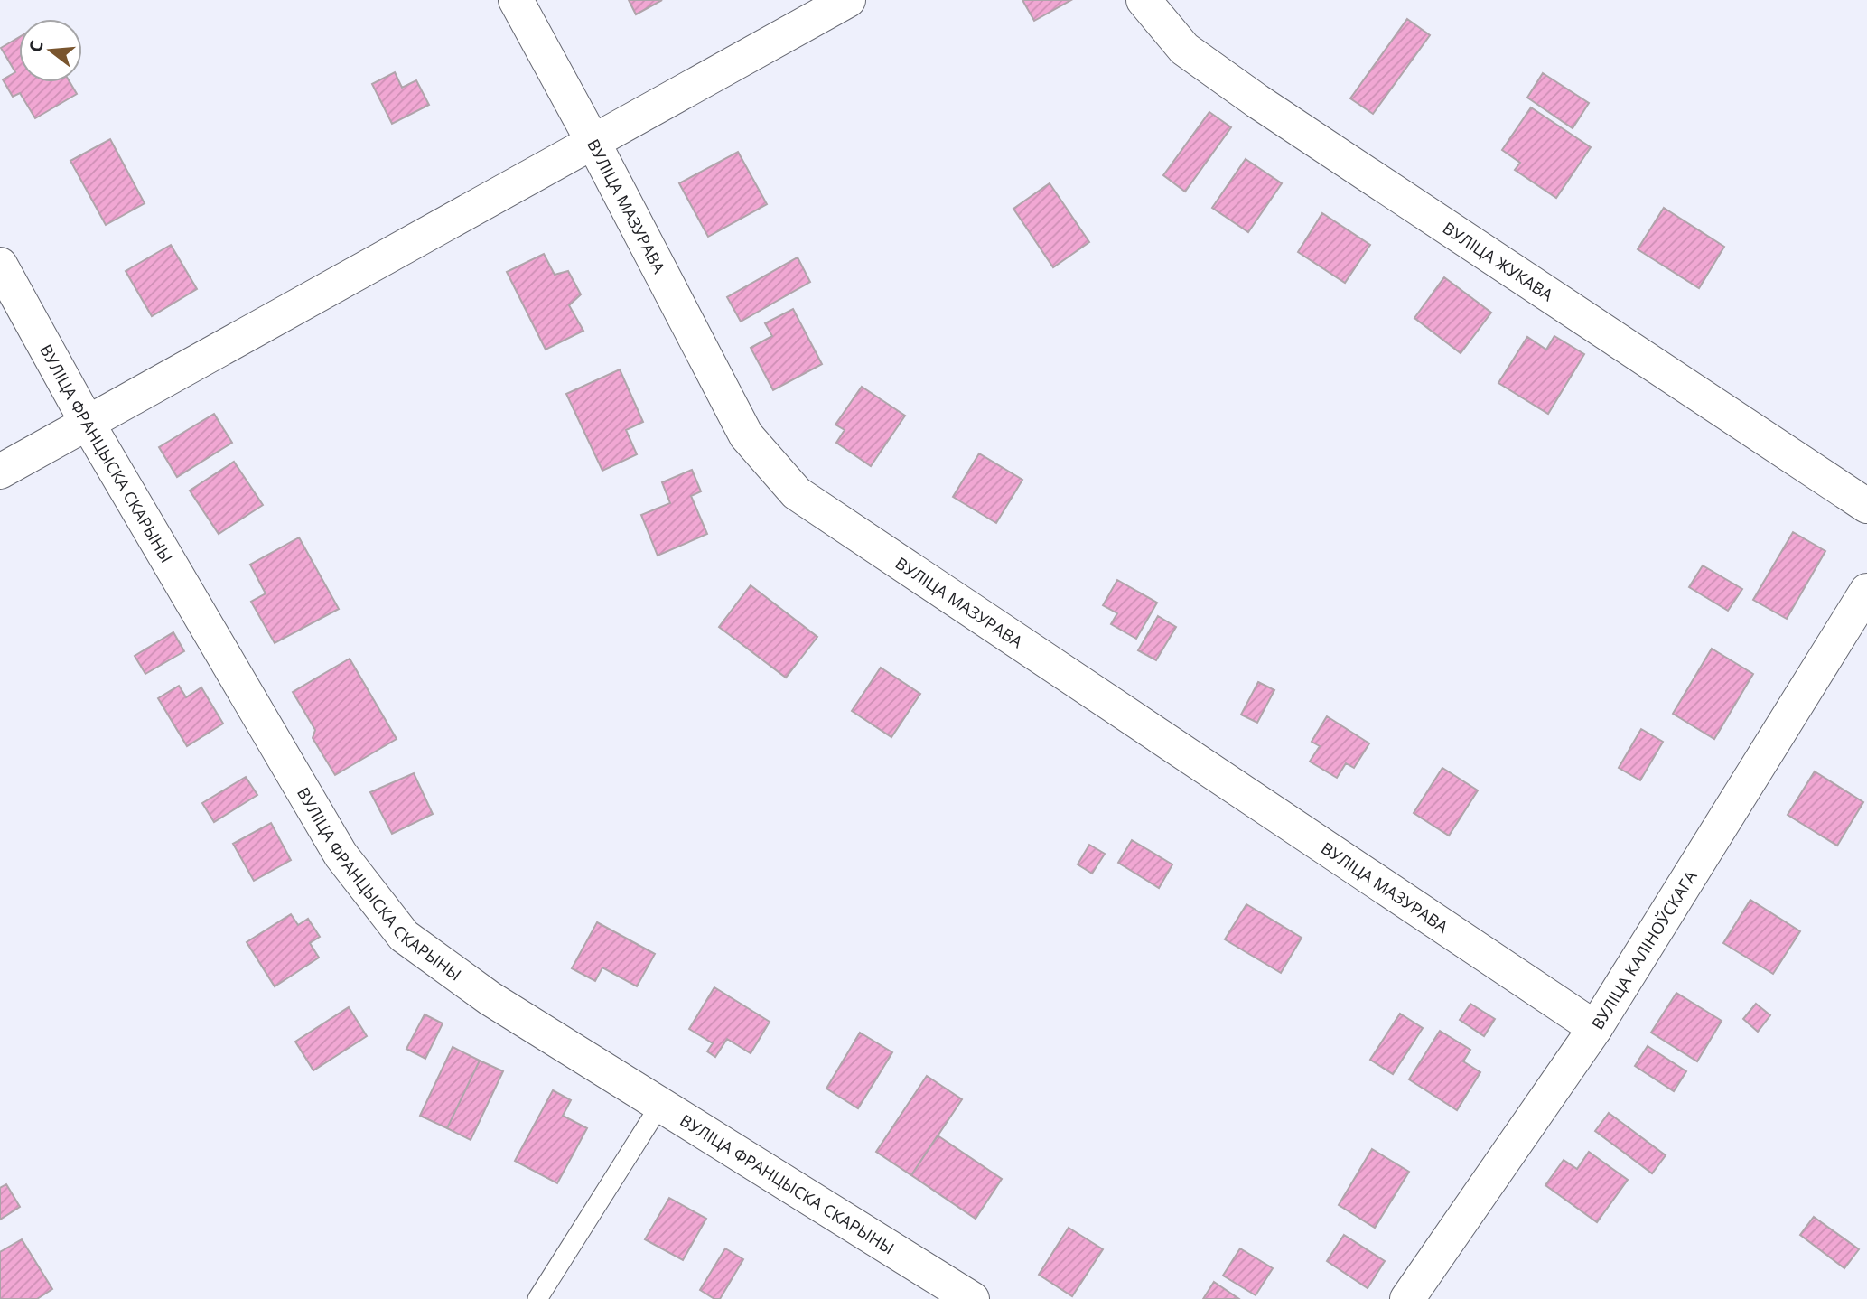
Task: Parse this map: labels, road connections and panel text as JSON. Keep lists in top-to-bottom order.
{
  "streets": {
    "street": [
      "ВУЛІЦА МАЗУРАВА",
      "ВУЛІЦА ЖУКАВА",
      "ВУЛІЦА ФРАНЦЫСКА СКАРЫНЫ",
      "ВУЛІЦА КАЛІНОЎСКАГА"
    ]
  },
  "crossings": [
    ["ВУЛІЦА МАЗУРАВА", "ВУЛІЦА КАЛІНОЎСКАГА"]
  ],
  "north": "left"
}
